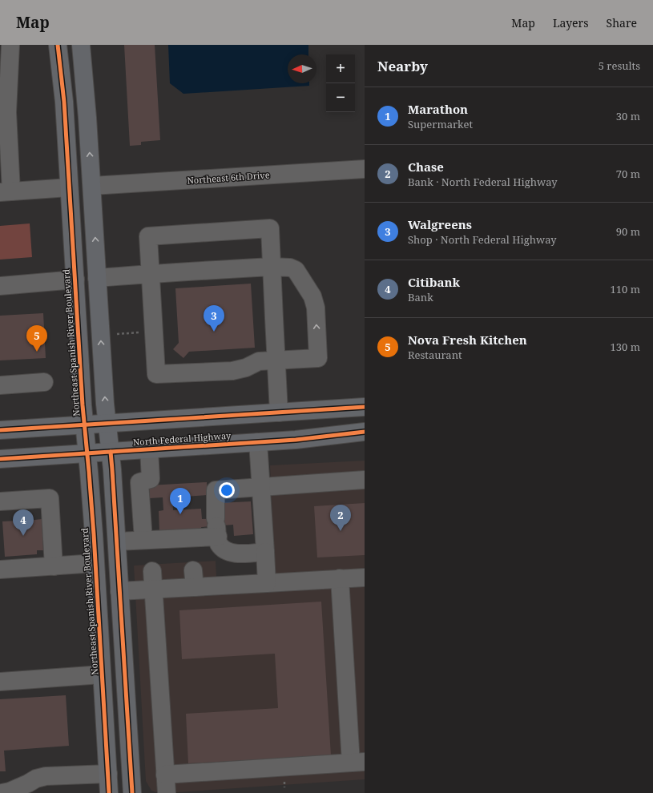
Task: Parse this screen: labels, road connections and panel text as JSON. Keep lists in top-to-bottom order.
{
  "streets": {
    "main road": ["Northeast Spanish River Boulevard", "North Federal Highway"],
    "street": ["Northeast 6th Drive"]
  },
  "crossings": [
    ["Northeast Spanish River Boulevard", "North Federal Highway"]
  ],
  "north": "left",
  "page": {
    "header": "Map",
    "nav": ["Map", "Layers", "Share"],
    "heading": ["Nearby", "5 results"],
    "map_buttons": ["+", "−"],
    "list": [
      {
        "mark": "1",
        "name": "Marathon",
        "note": "Supermarket",
        "value": "30 m"
      },
      {
        "mark": "2",
        "name": "Chase",
        "note": "Bank · North Federal Highway",
        "value": "70 m"
      },
      {
        "mark": "3",
        "name": "Walgreens",
        "note": "Shop · North Federal Highway",
        "value": "90 m"
      },
      {
        "mark": "4",
        "name": "Citibank",
        "note": "Bank",
        "value": "110 m"
      },
      {
        "mark": "5",
        "name": "Nova Fresh Kitchen",
        "note": "Restaurant",
        "value": "130 m"
      }
    ],
    "pins": [
      "3",
      "5",
      "1",
      "2",
      "4"
    ]
  }
}
